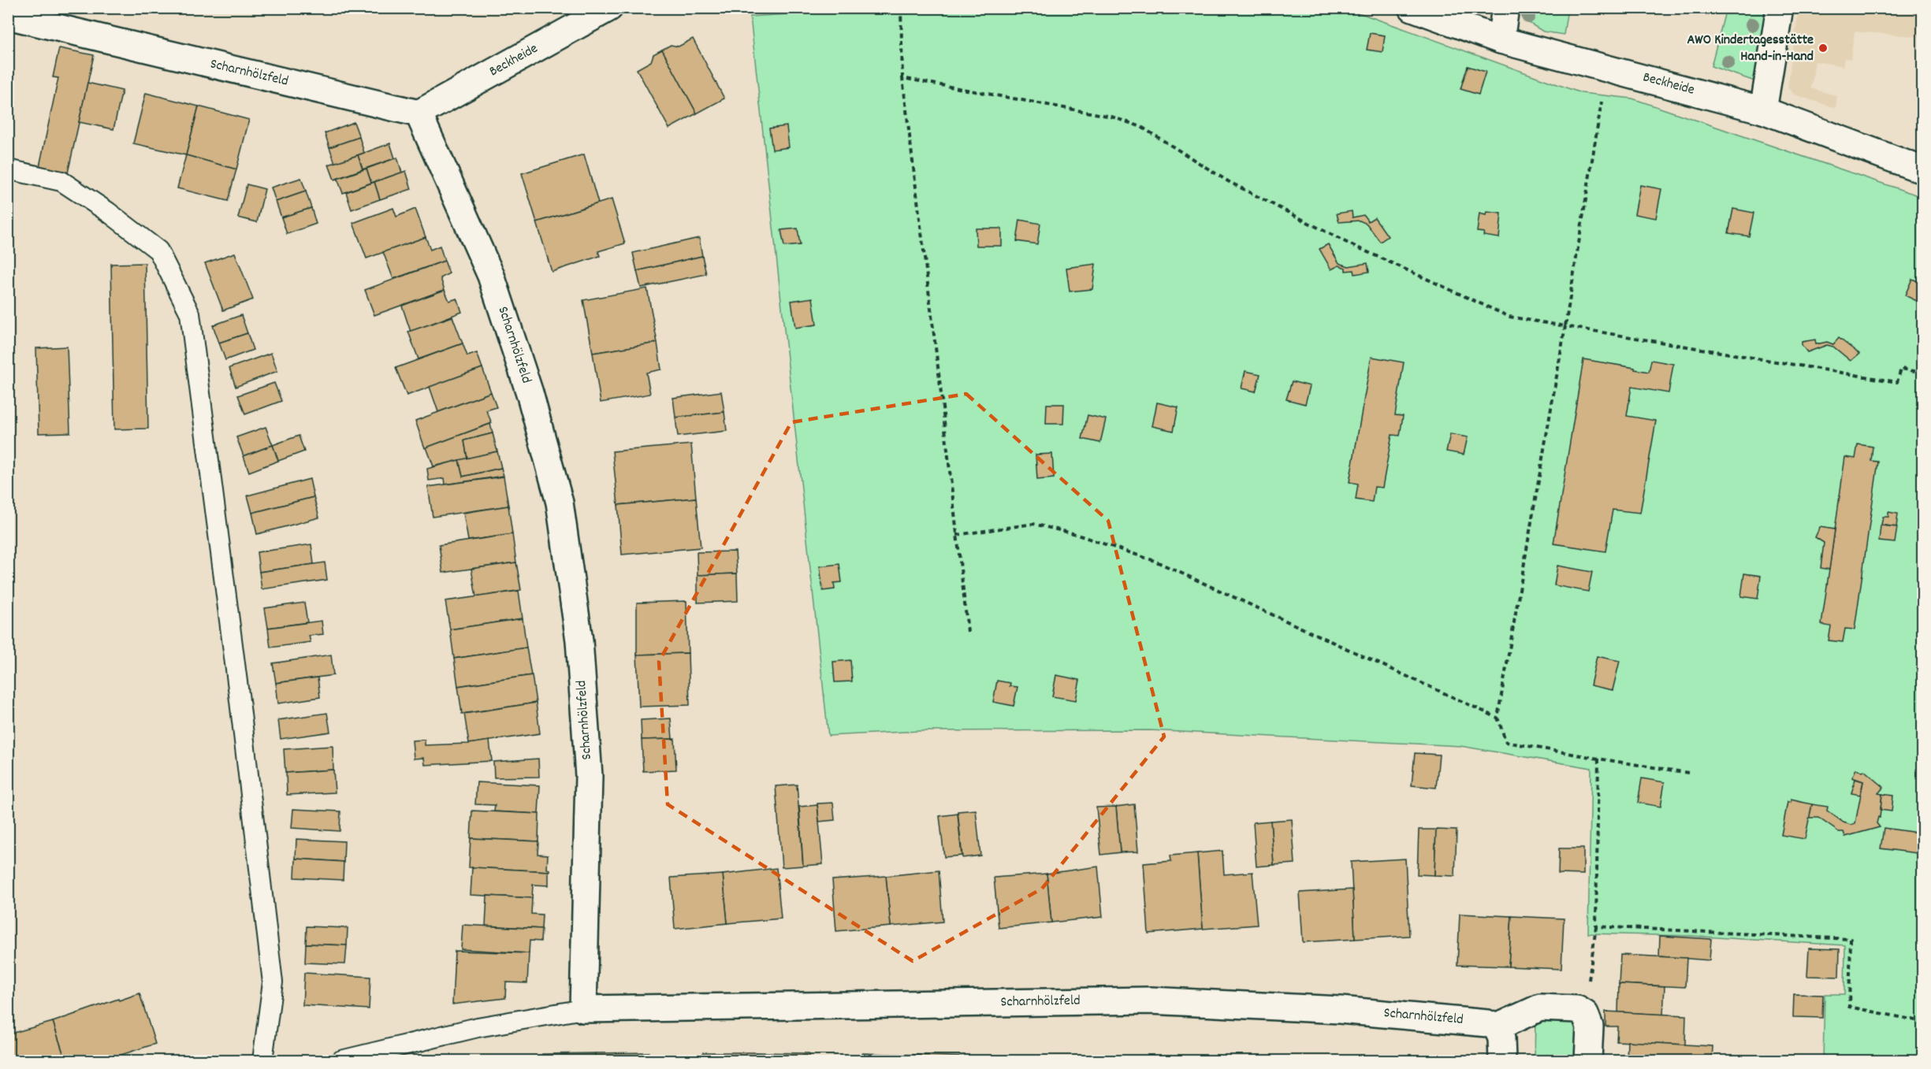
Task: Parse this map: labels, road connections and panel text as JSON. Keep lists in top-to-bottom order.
{
  "streets": {
    "street": ["Beckheide", "Scharnhölzfeld"]
  },
  "crossings": [
    ["Beckheide", "Scharnhölzfeld"]
  ],
  "places": ["AWO Kindertagesstätte Hand-in-Hand"]
}
